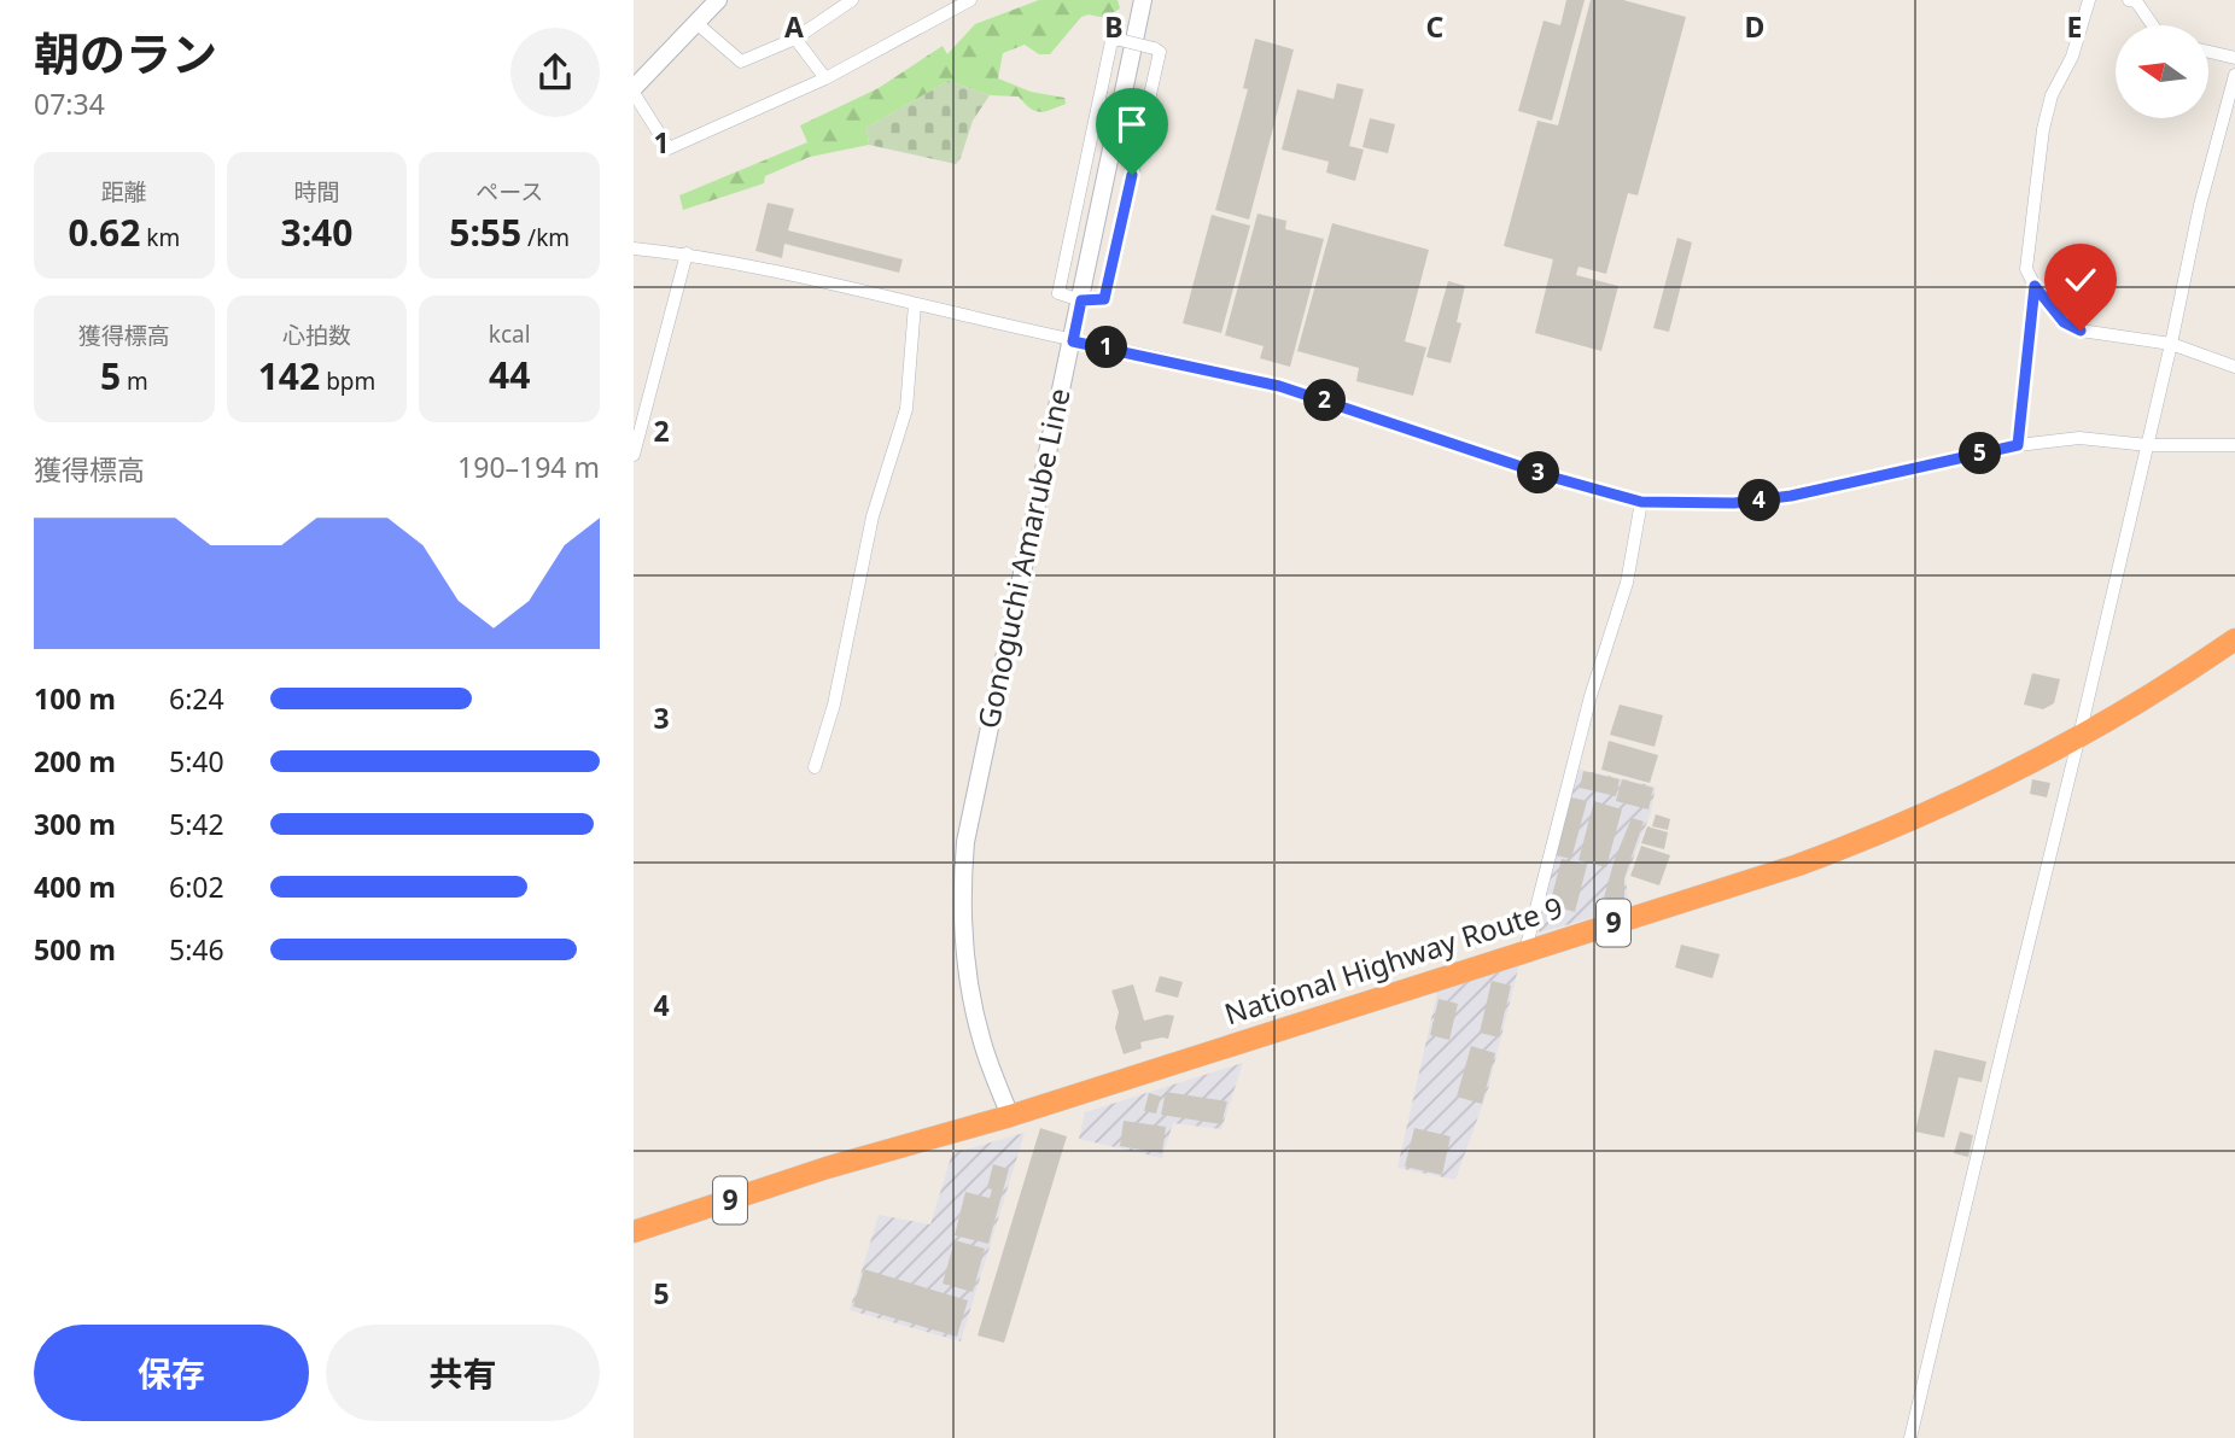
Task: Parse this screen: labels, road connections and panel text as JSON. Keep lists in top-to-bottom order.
{
  "streets": {
    "highway": ["9", "National Highway Route 9"],
    "main road": ["Gonoguchi Amarube Line"]
  },
  "crossings": [
    ["Gonoguchi Amarube Line", "National Highway Route 9"]
  ],
  "north": "left",
  "page": {
    "heading": ["朝のラン", "07:34"],
    "stats": [
      ["距離", "0.62 km"],
      ["時間", "3:40"],
      ["ペース", "5:55 /km"],
      ["獲得標高", "5 m"],
      ["心拍数", "142 bpm"],
      ["kcal", "44"]
    ],
    "pins": [
      "1",
      "2",
      "5",
      "3",
      "4"
    ],
    "chart": ["獲得標高", "190–194 m"],
    "list": [
      {
        "name": "100 m",
        "note": "6:24"
      },
      {
        "name": "200 m",
        "note": "5:40"
      },
      {
        "name": "300 m",
        "note": "5:42"
      },
      {
        "name": "400 m",
        "note": "6:02"
      },
      {
        "name": "500 m",
        "note": "5:46"
      }
    ],
    "buttons": ["保存", "共有"]
  },
  "grid": {
    "columns": [
      "A",
      "B",
      "C",
      "D",
      "E"
    ],
    "rows": [
      "1",
      "2",
      "3",
      "4",
      "5"
    ]
  }
}
